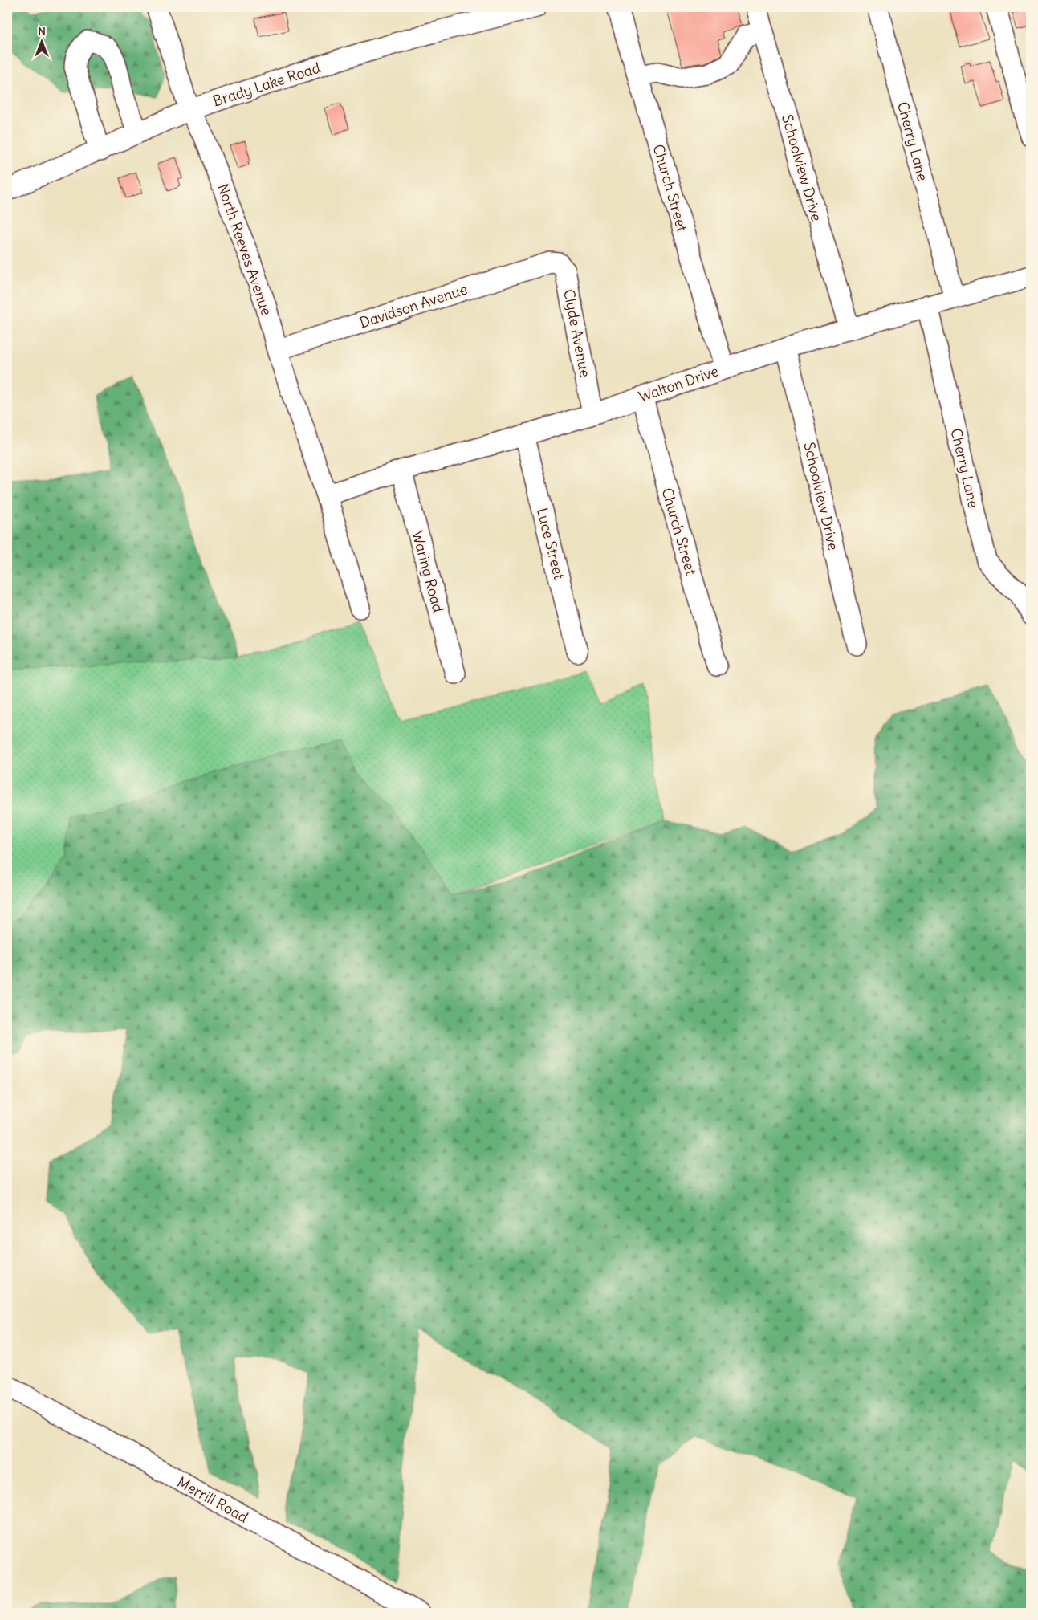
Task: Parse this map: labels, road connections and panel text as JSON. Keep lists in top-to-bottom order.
{
  "streets": {
    "street": [
      "Brady Lake Road",
      "Cherry Lane",
      "Schoolview Drive",
      "Church Street",
      "North Reeves Avenue",
      "Davidson Avenue",
      "Clyde Avenue",
      "Walton Drive",
      "Luce Street",
      "Waring Road",
      "Merrill Road"
    ]
  },
  "crossings": [
    ["Brady Lake Road", "North Reeves Avenue"],
    ["Cherry Lane", "Walton Drive"],
    ["Schoolview Drive", "Walton Drive"],
    ["Church Street", "Walton Drive"],
    ["North Reeves Avenue", "Davidson Avenue"],
    ["North Reeves Avenue", "Walton Drive"],
    ["Davidson Avenue", "Clyde Avenue"],
    ["Clyde Avenue", "Walton Drive"],
    ["Walton Drive", "Luce Street"],
    ["Walton Drive", "Waring Road"]
  ],
  "north": "top"
}
